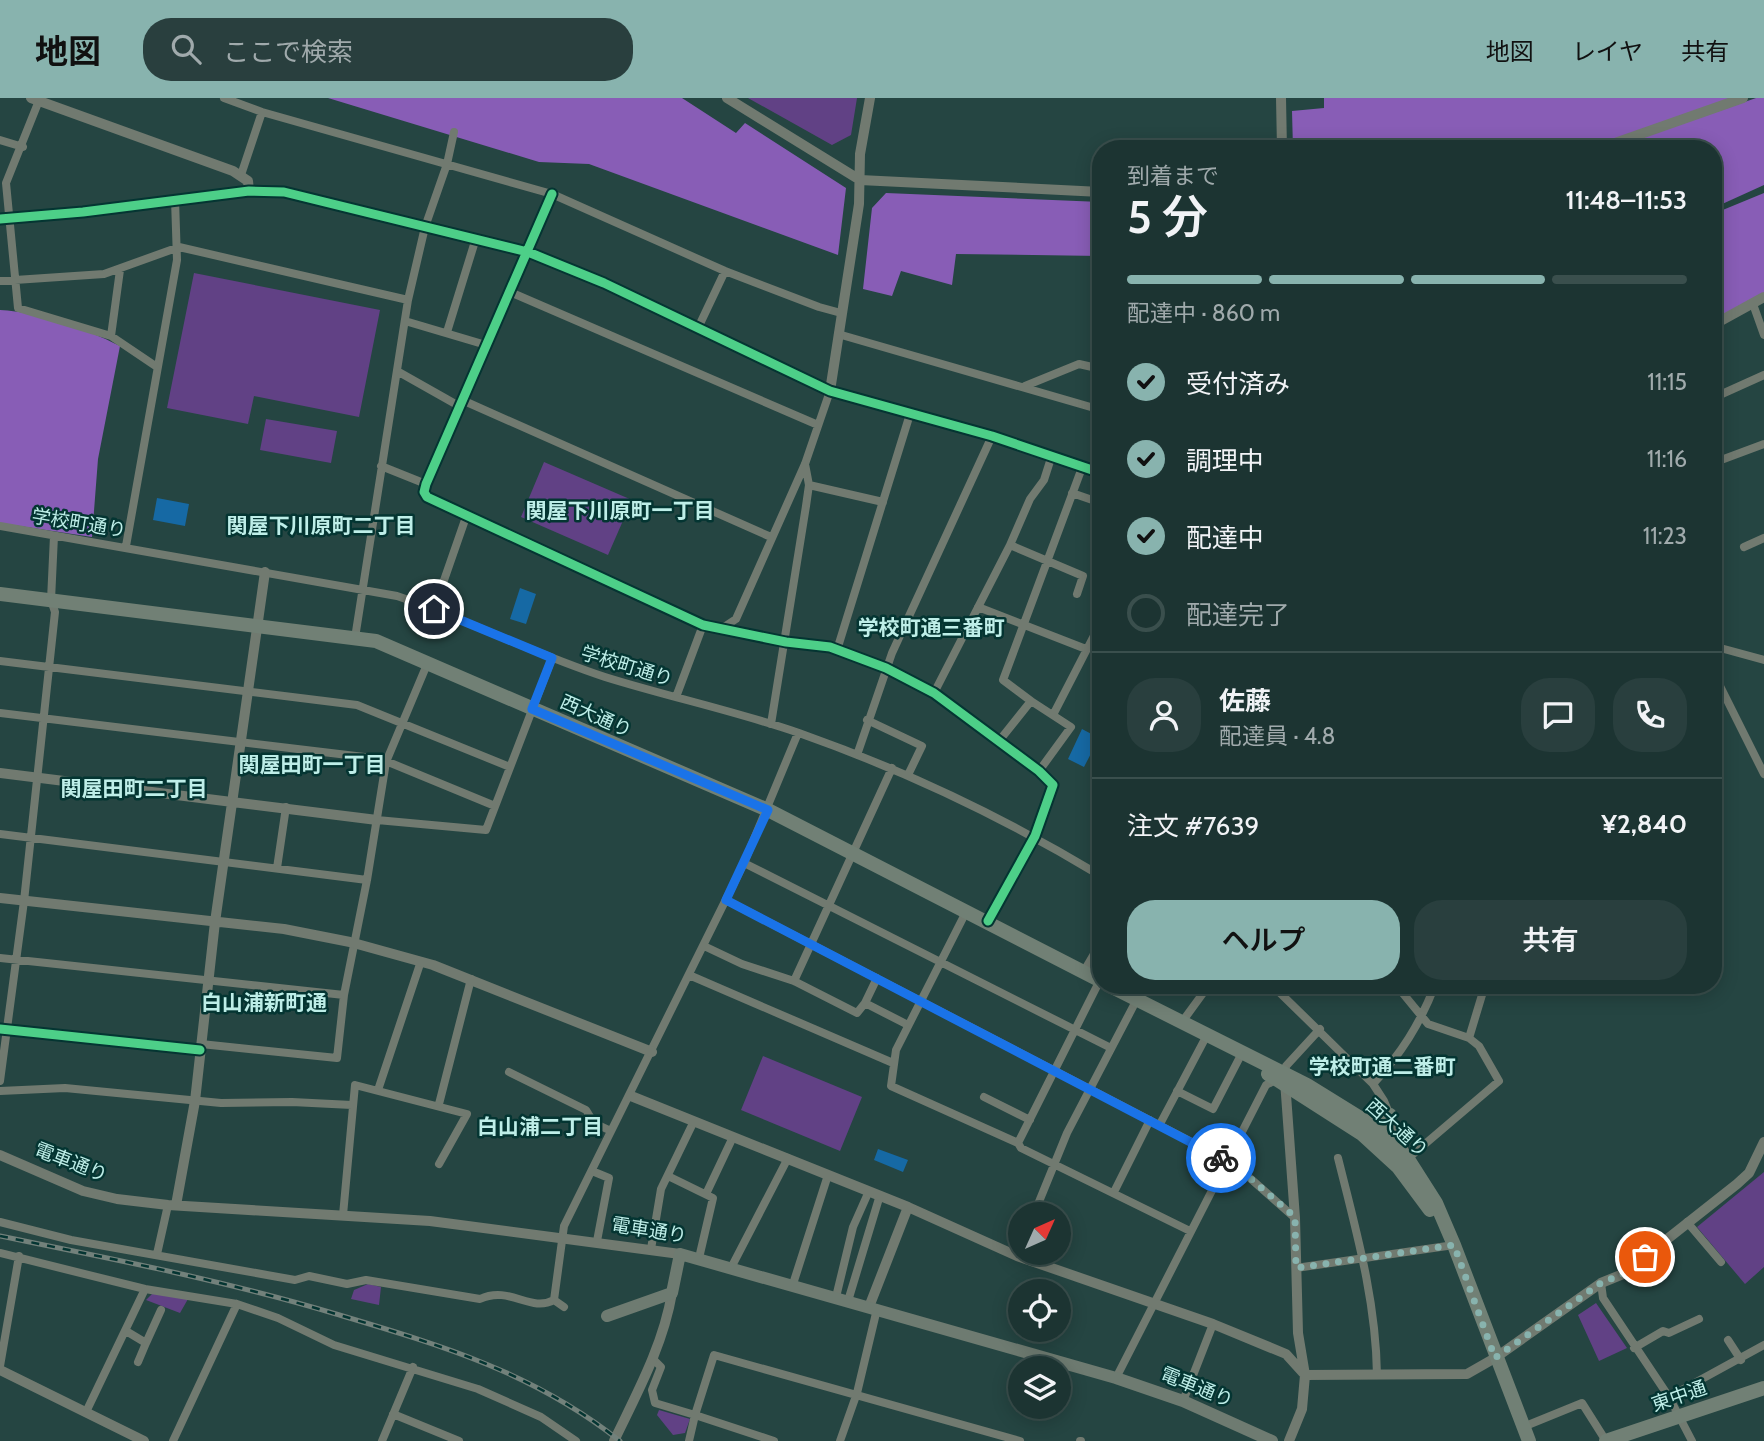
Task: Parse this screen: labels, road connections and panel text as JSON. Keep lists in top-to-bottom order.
{
  "streets": {
    "highway": ["西大通り", "東中通"],
    "main road": ["電車通り"],
    "street": ["学校町通り"]
  },
  "districts": [
    "関屋下川原町一丁目",
    "関屋下川原町二丁目",
    "学校町通三番町",
    "関屋田町一丁目",
    "関屋田町二丁目",
    "白山浦新町通",
    "学校町通二番町",
    "白山浦二丁目"
  ],
  "north": "top right",
  "page": {
    "header": "地図",
    "search": "ここで検索",
    "nav": ["地図", "レイヤ", "共有"],
    "heading": ["5 分", "到着まで", "11:48–11:53"],
    "panel": [
      "佐藤",
      "配達員 · 4.8",
      "注文 #7639",
      "¥2,840"
    ],
    "bar": "配達中 · 860 m",
    "list": [
      ["受付済み", "11:15"],
      ["調理中", "11:16"],
      ["配達中", "11:23"],
      "配達完了"
    ],
    "buttons": ["ヘルプ", "共有"]
  }
}
